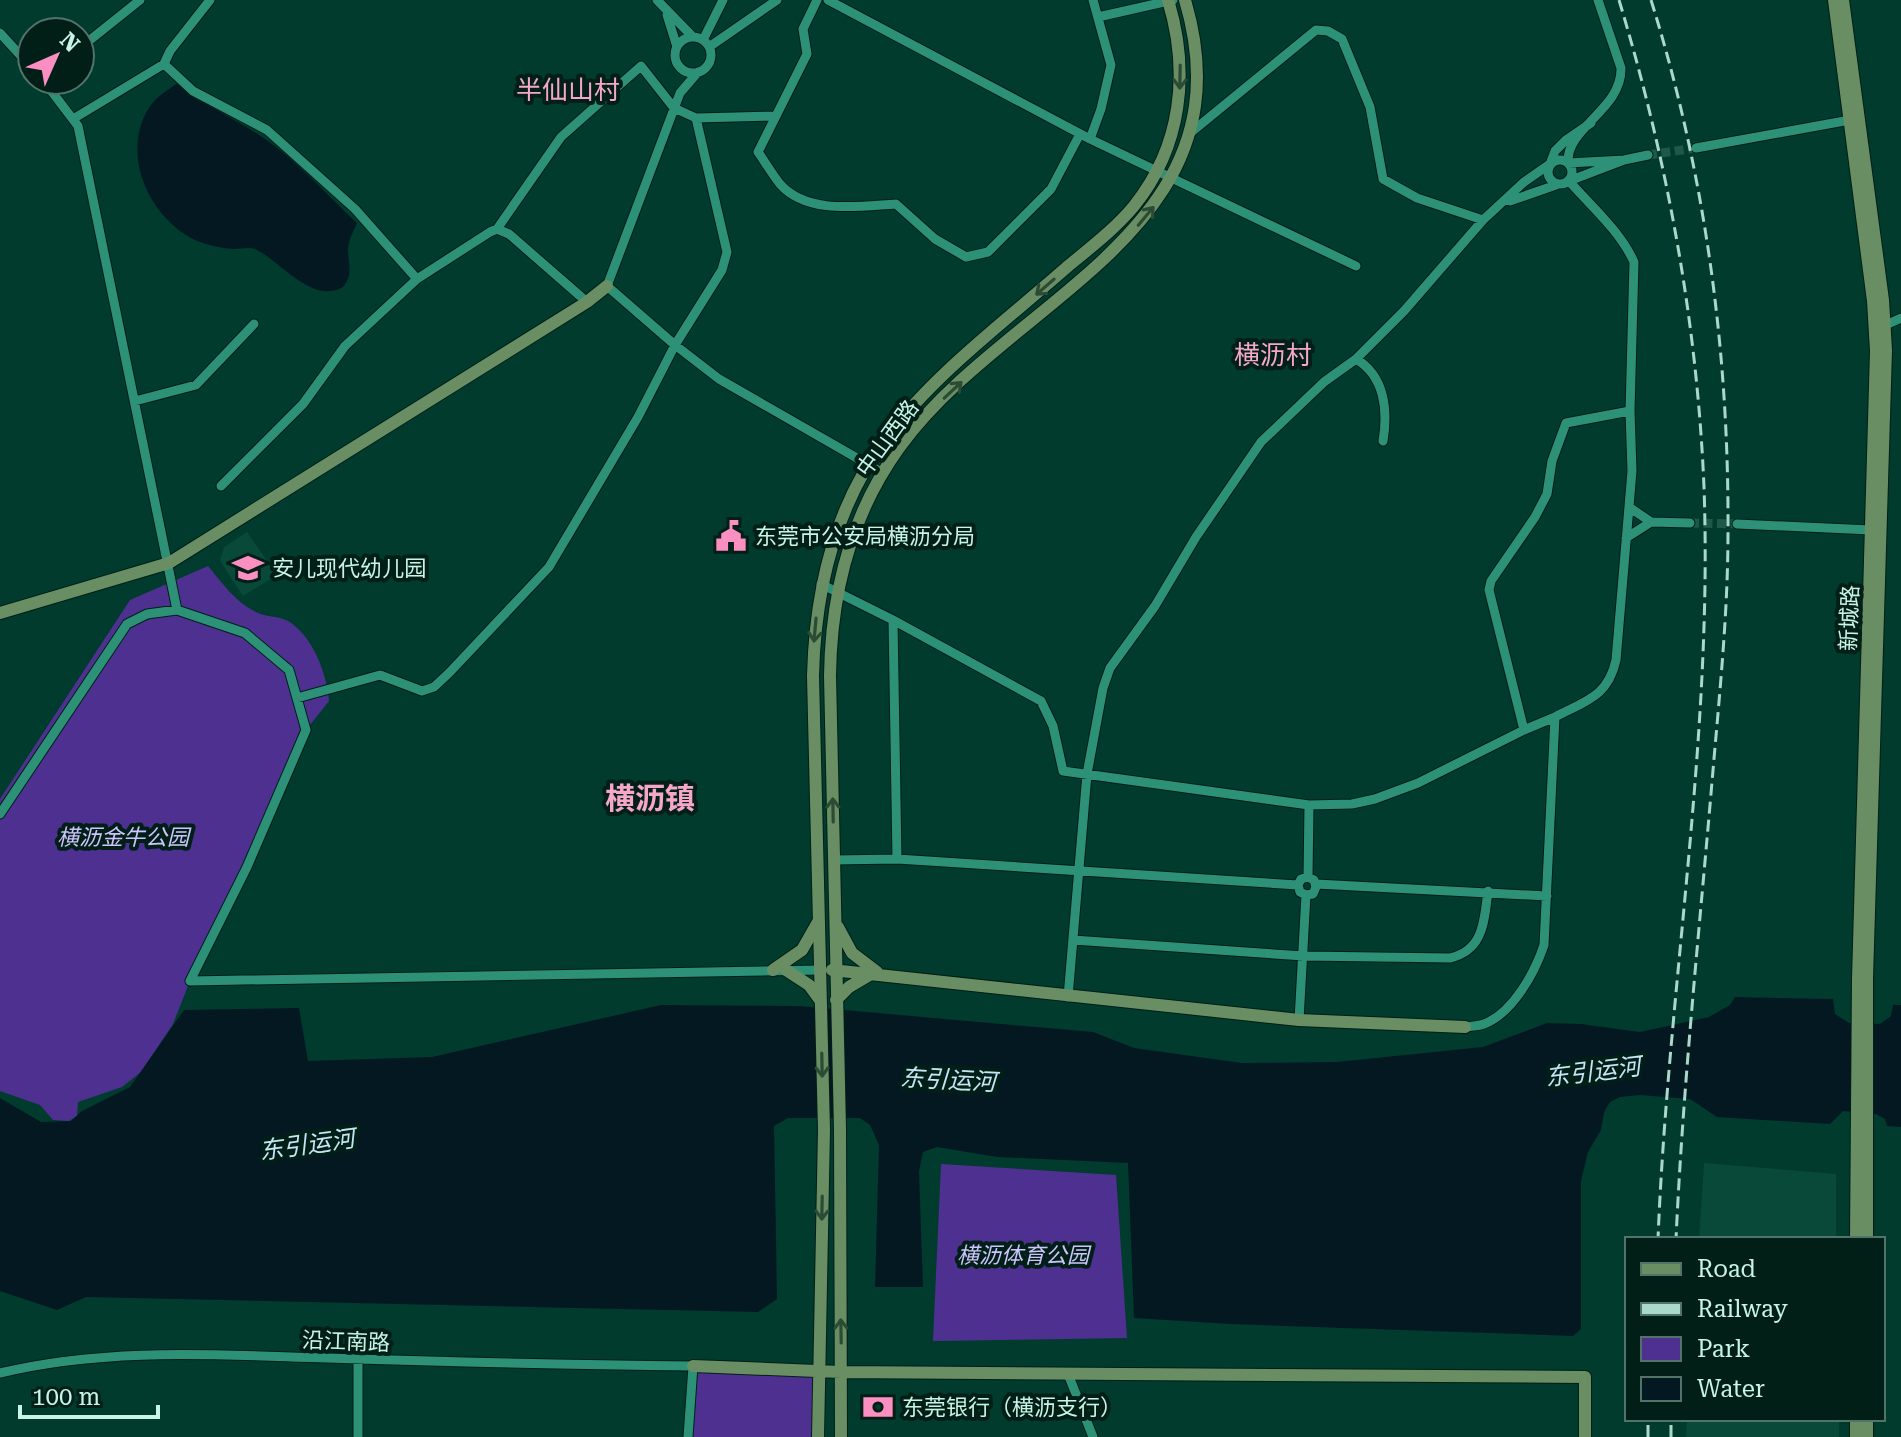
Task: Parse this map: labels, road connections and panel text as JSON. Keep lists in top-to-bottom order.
{
  "streets": {
    "street": ["中山西路", "新城路", "沿江南路"]
  },
  "districts": ["半仙山村", "横沥村", "横沥镇"],
  "water": ["东引运河"],
  "parks": ["横沥金牛公园", "横沥体育公园"],
  "places": {
    "public building": ["东莞市公安局横沥分局"],
    "school or university": ["安儿现代幼儿园"],
    "bank": ["东莞银行（横沥支行）"]
  },
  "legend": [
    "Road",
    "Railway",
    "Park",
    "Water"
  ],
  "scale_bar": "100 m",
  "north": "top right"
}
